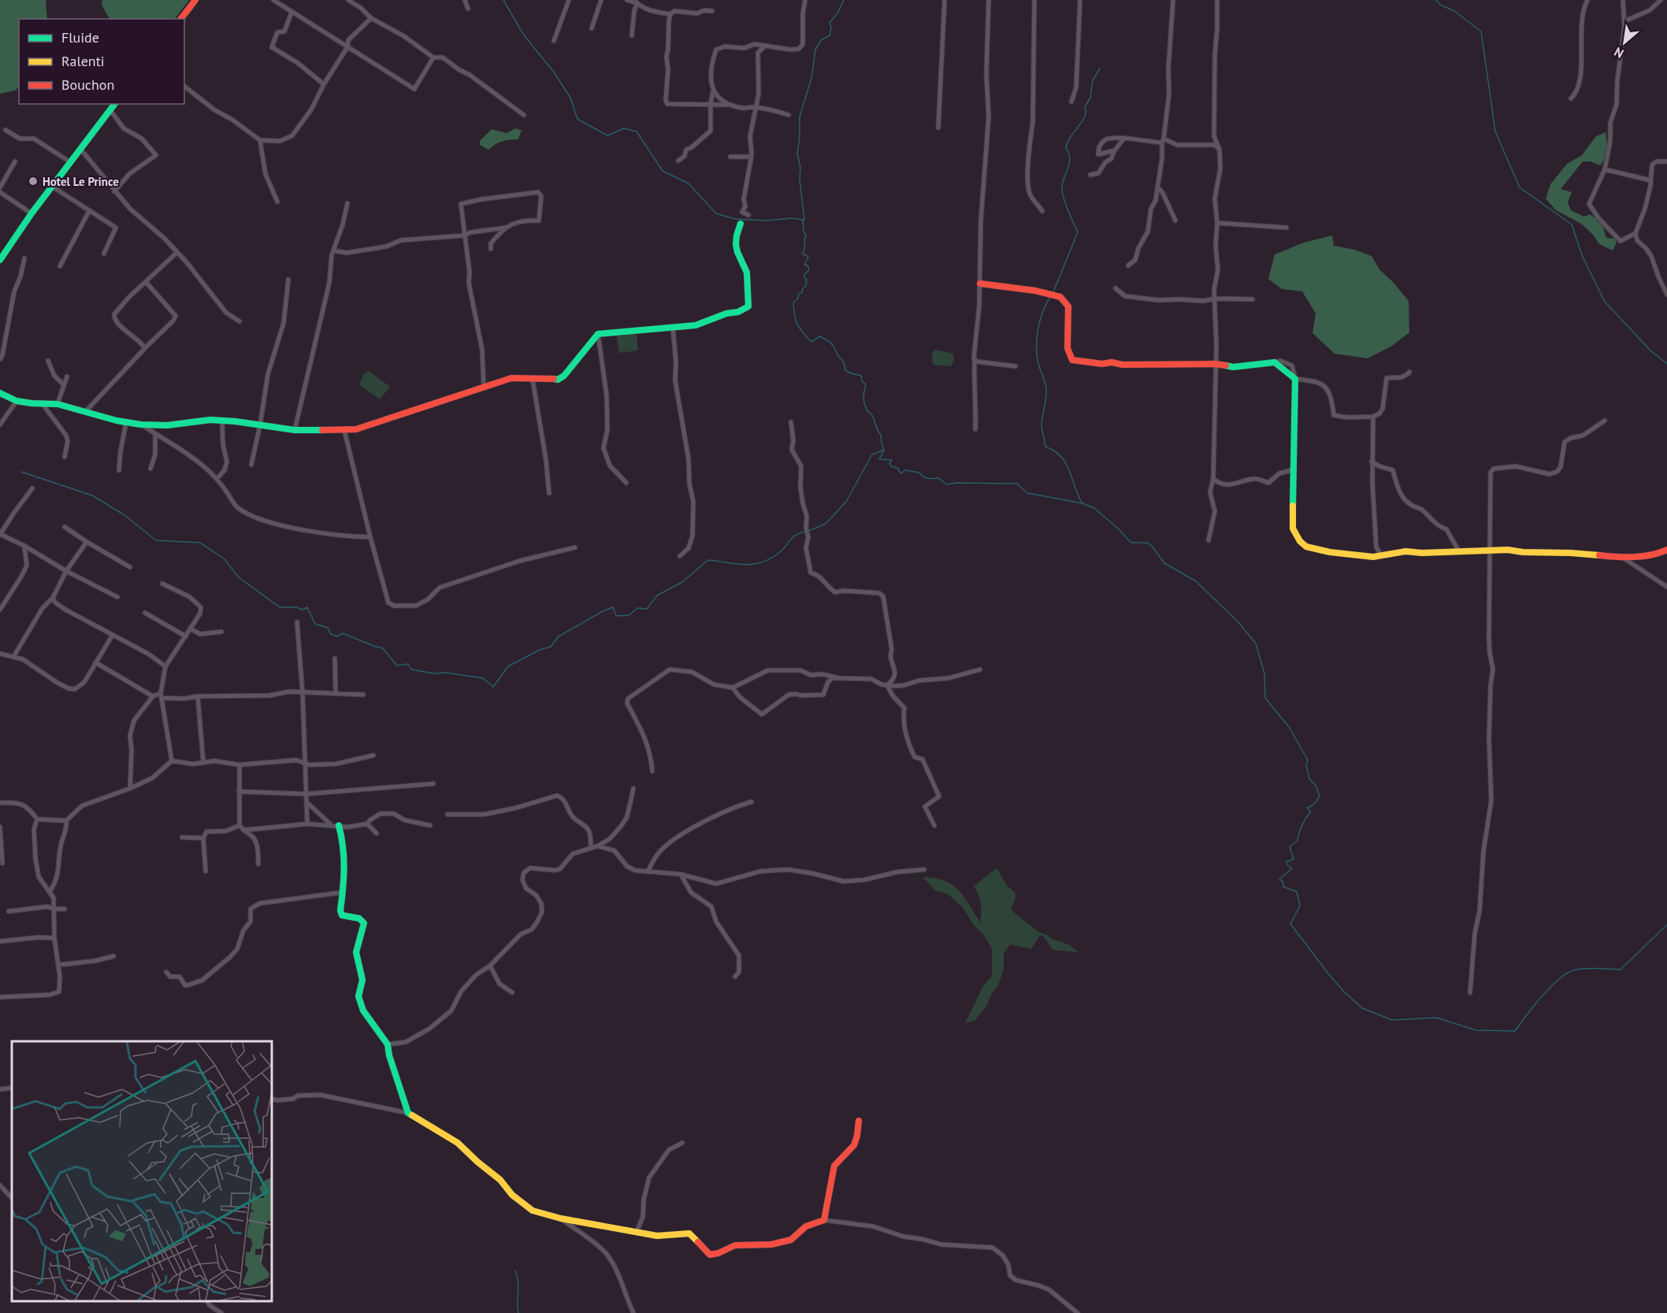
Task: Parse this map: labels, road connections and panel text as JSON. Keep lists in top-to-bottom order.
{
  "places": ["Hotel Le Prince"],
  "legend": ["Fluide", "Ralenti", "Bouchon"],
  "north": "bottom left"
}
